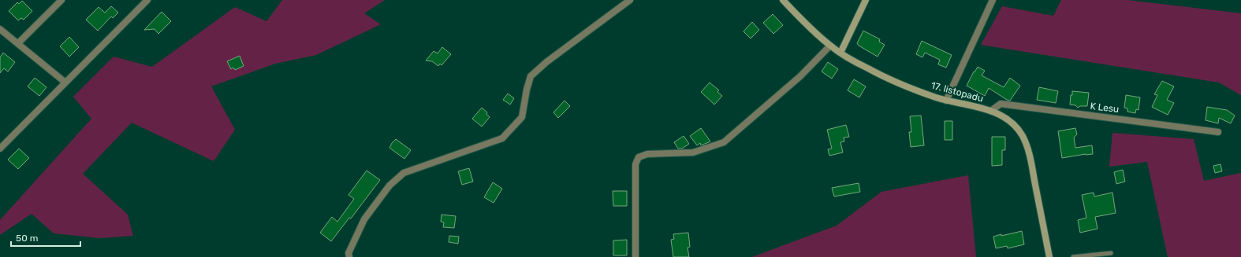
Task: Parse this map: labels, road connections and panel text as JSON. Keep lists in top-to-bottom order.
{
  "streets": {
    "main road": ["17. listopadu"],
    "street": ["K Lesu"]
  },
  "crossings": [
    ["17. listopadu", "K Lesu"]
  ],
  "scale_bar": "50 m"
}
